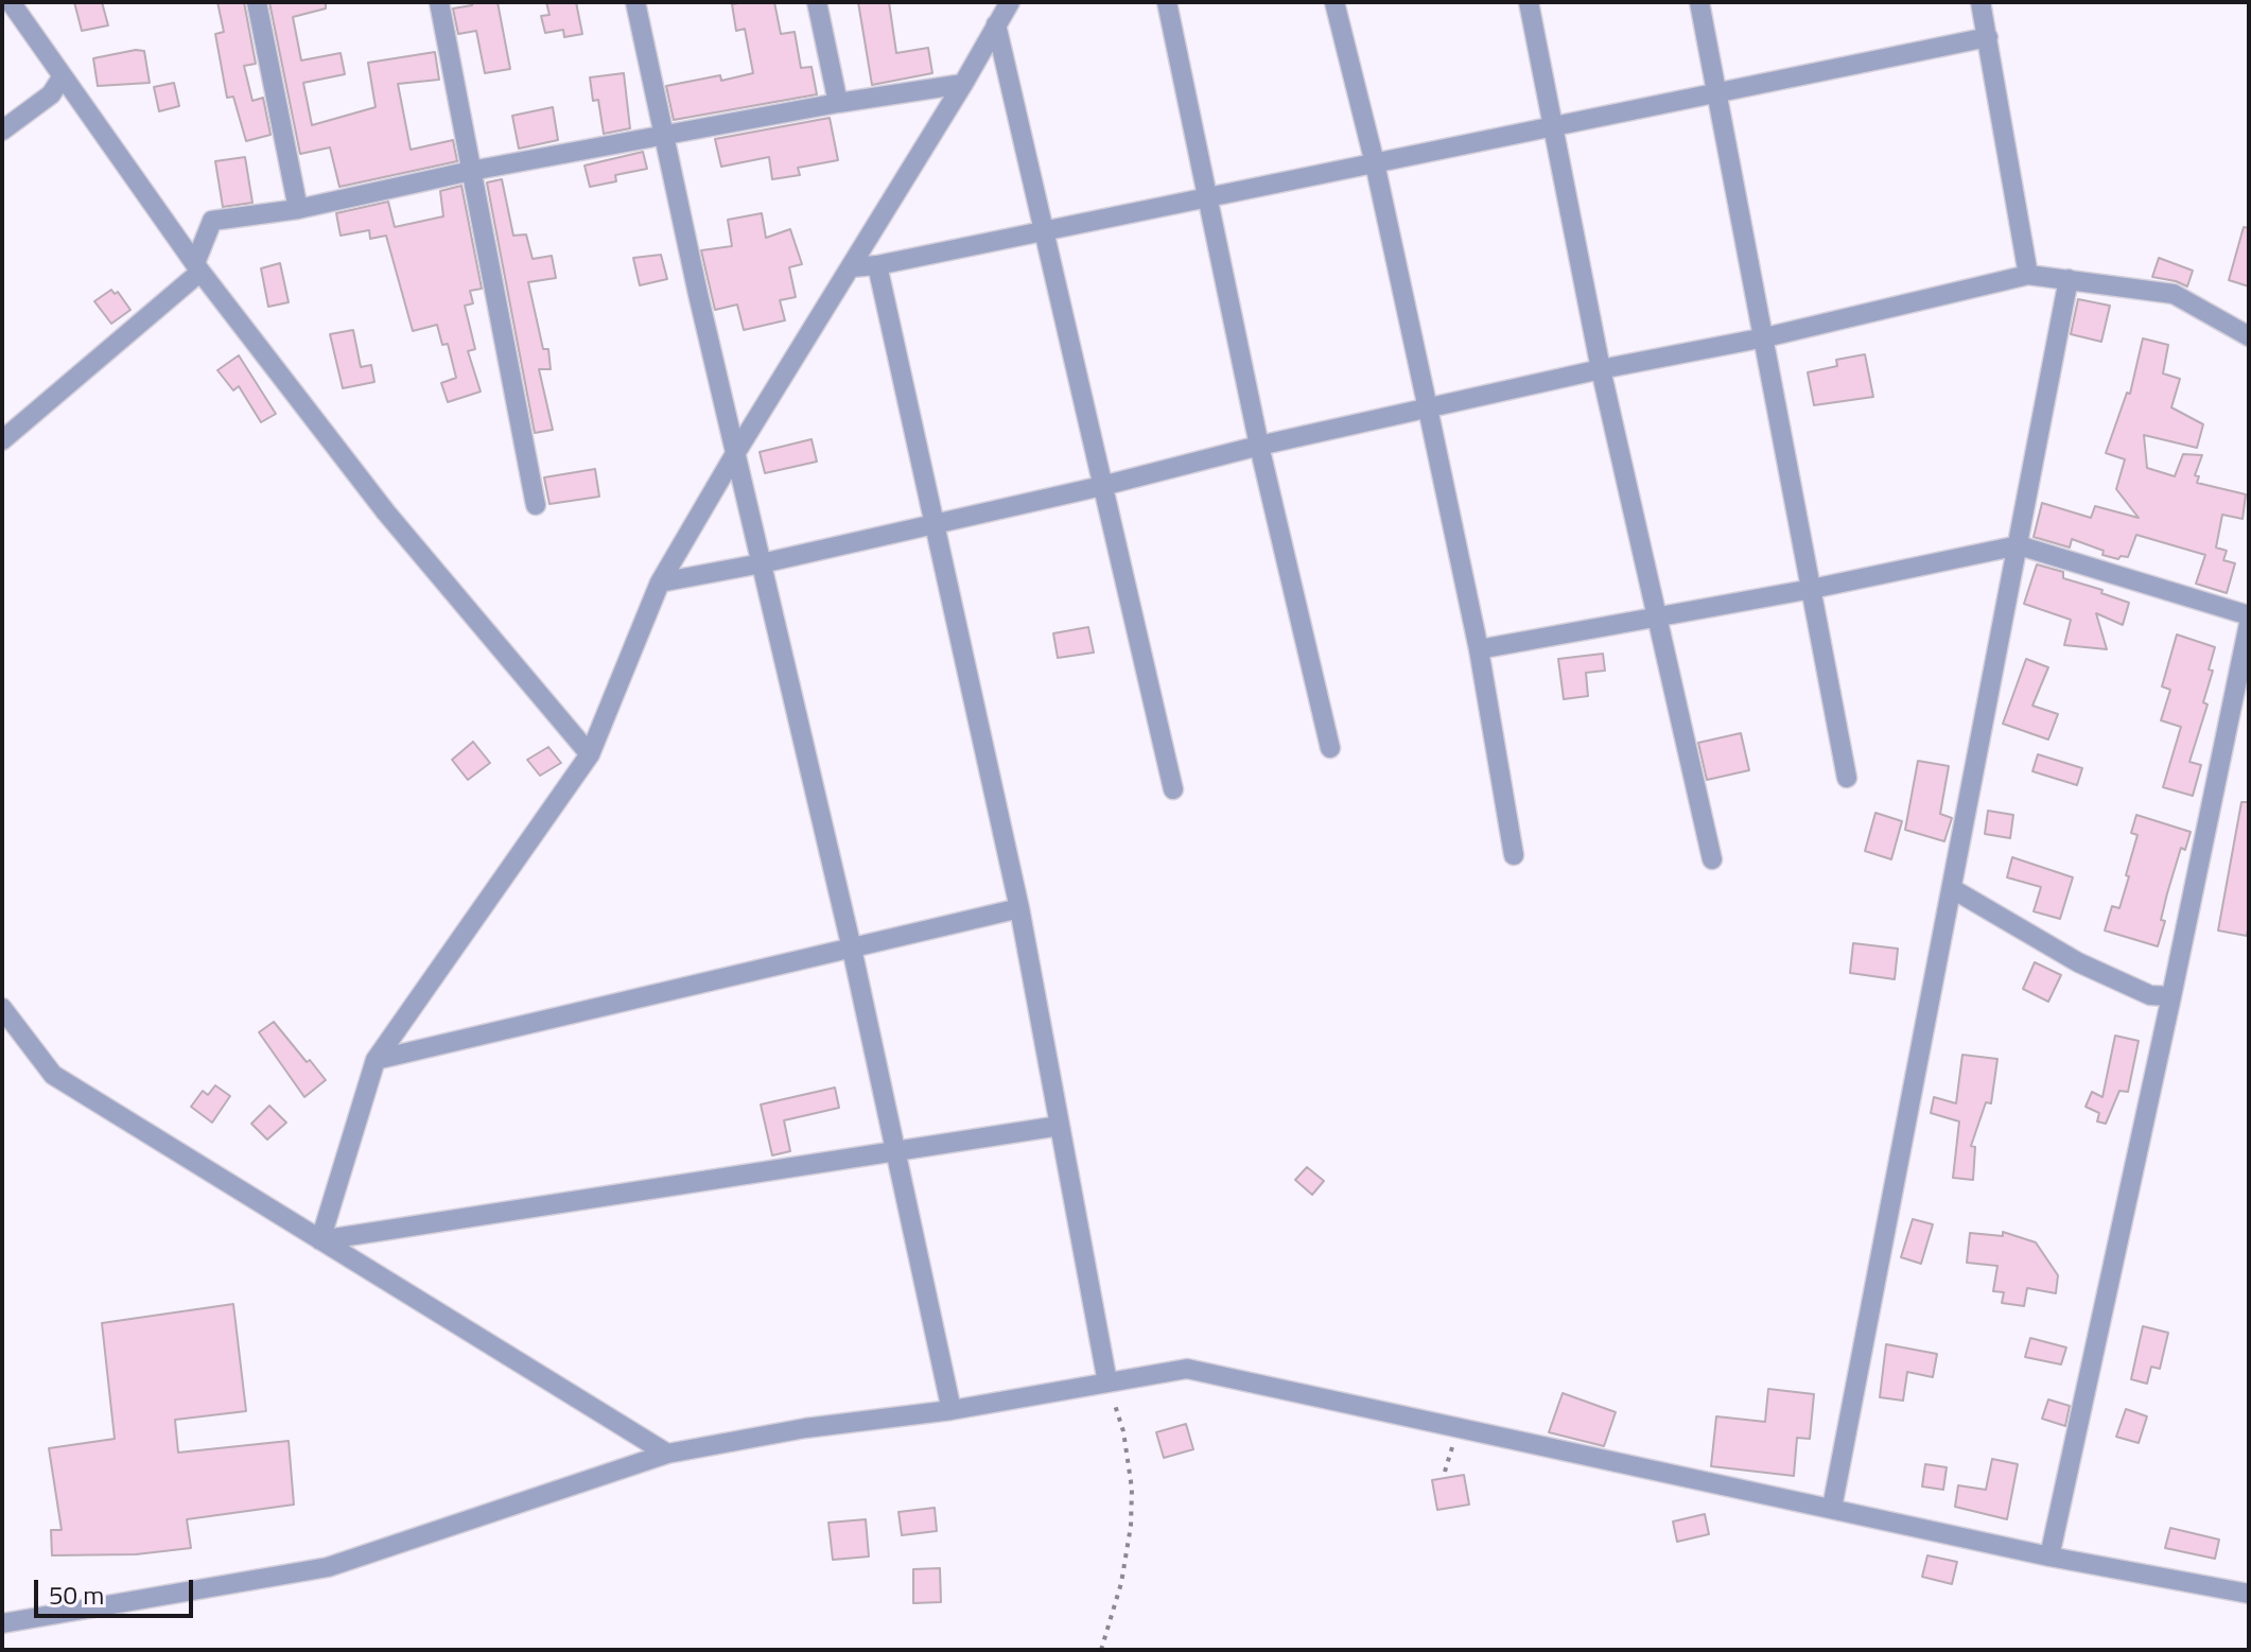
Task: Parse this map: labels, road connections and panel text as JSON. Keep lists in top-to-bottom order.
{
  "scale_bar": "50 m"
}
